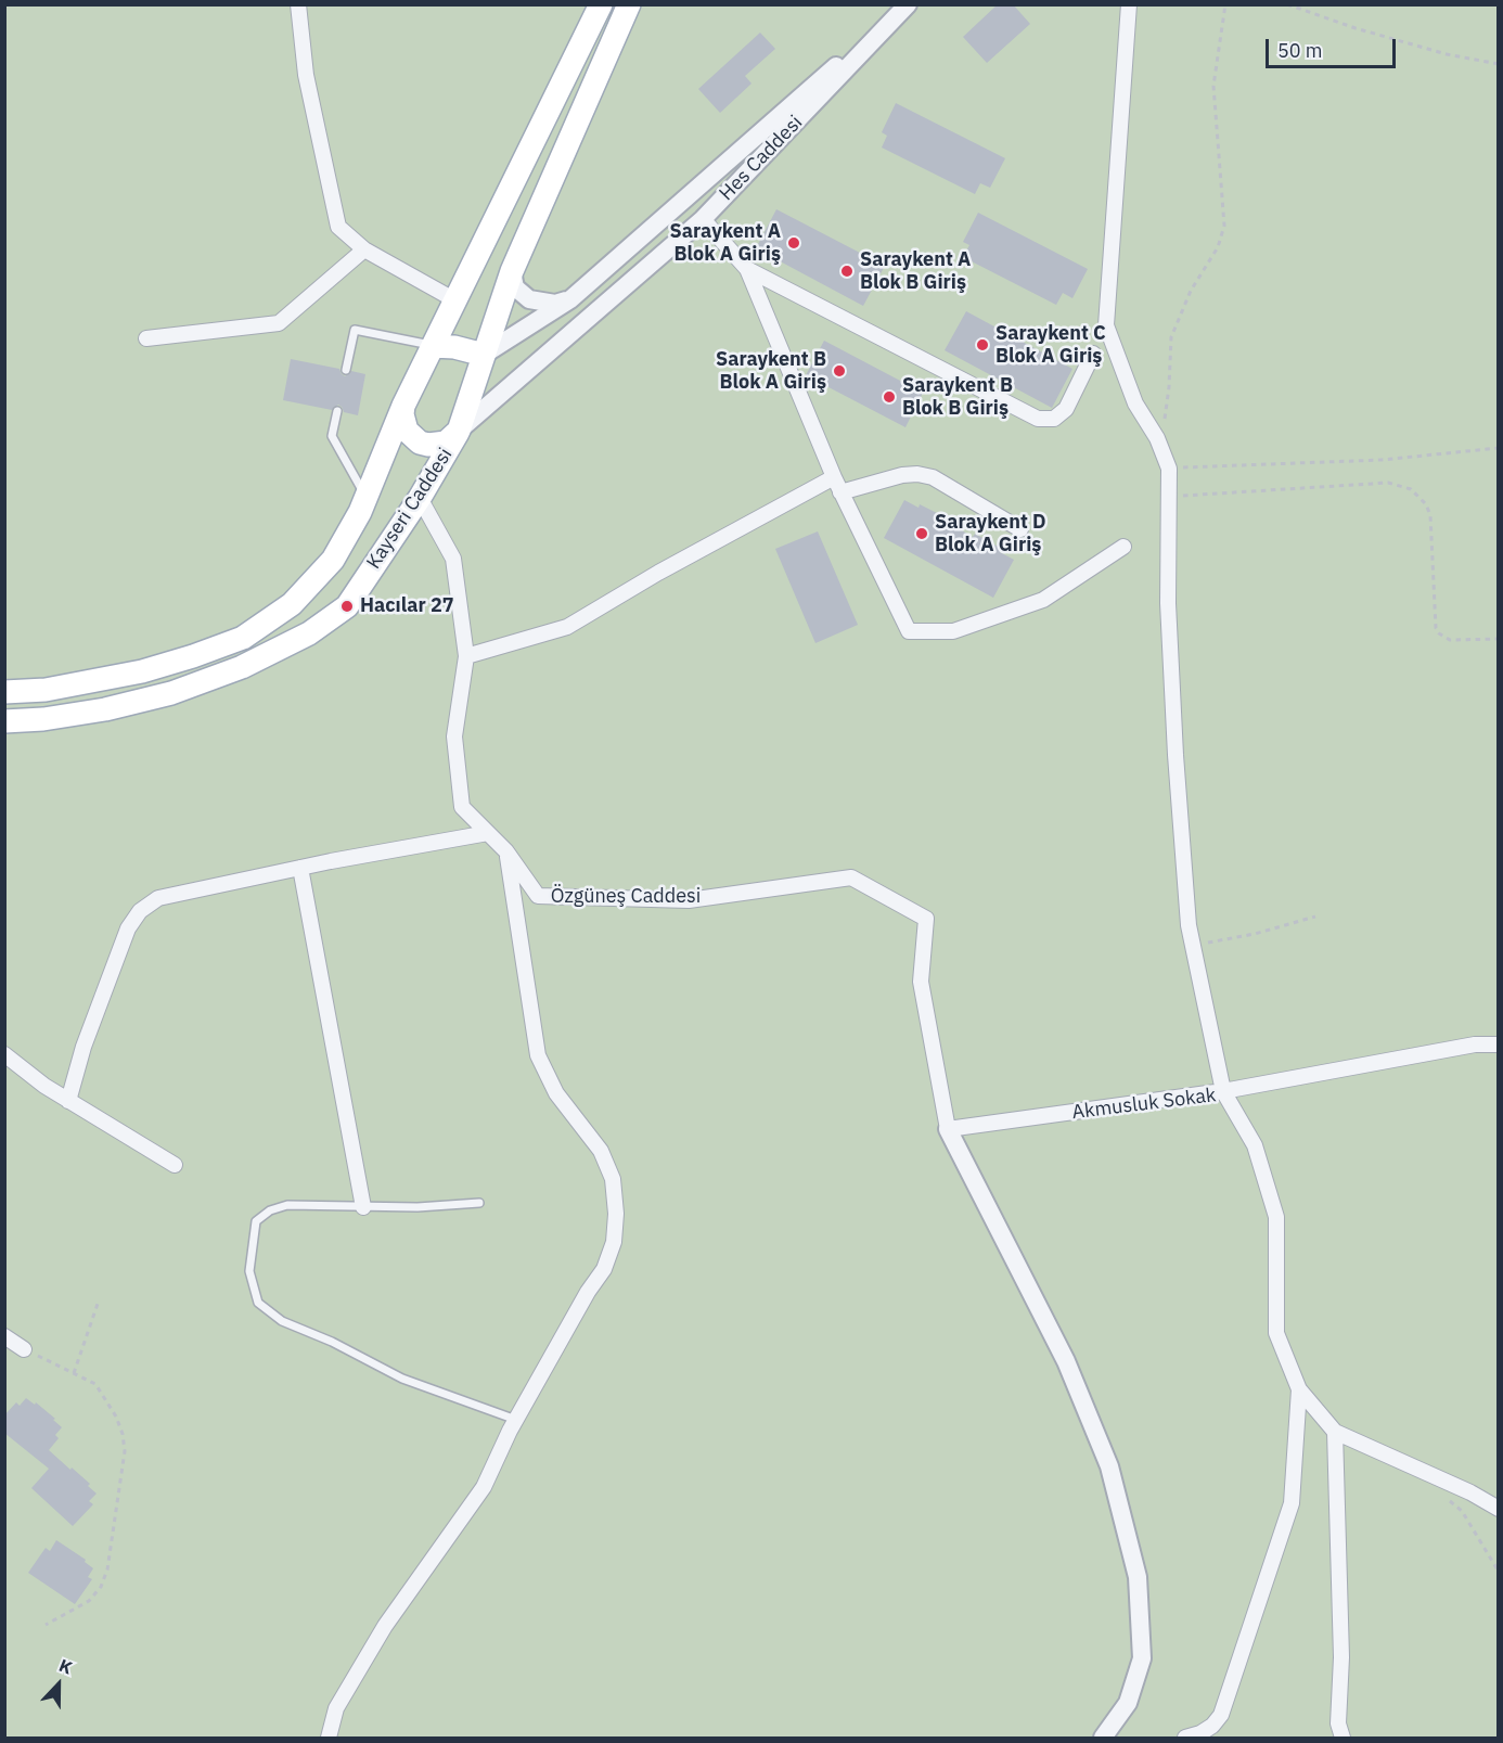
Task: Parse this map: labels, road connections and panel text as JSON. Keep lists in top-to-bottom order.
{
  "streets": {
    "main road": ["Kayseri Caddesi"],
    "street": ["Hes Caddesi", "Özgüneş Caddesi", "Akmusluk Sokak"]
  },
  "crossings": [
    ["Hes Caddesi", "Kayseri Caddesi"],
    ["Kayseri Caddesi", "Özgüneş Caddesi"],
    ["Özgüneş Caddesi", "Akmusluk Sokak"]
  ],
  "places": [
    "Saraykent A Blok A Giriş",
    "Saraykent A Blok B Giriş",
    "Saraykent C Blok A Giriş",
    "Saraykent B Blok A Giriş",
    "Saraykent B Blok B Giriş",
    "Saraykent D Blok A Giriş",
    "Hacılar 27"
  ],
  "scale_bar": "50 m",
  "north": "top"
}
